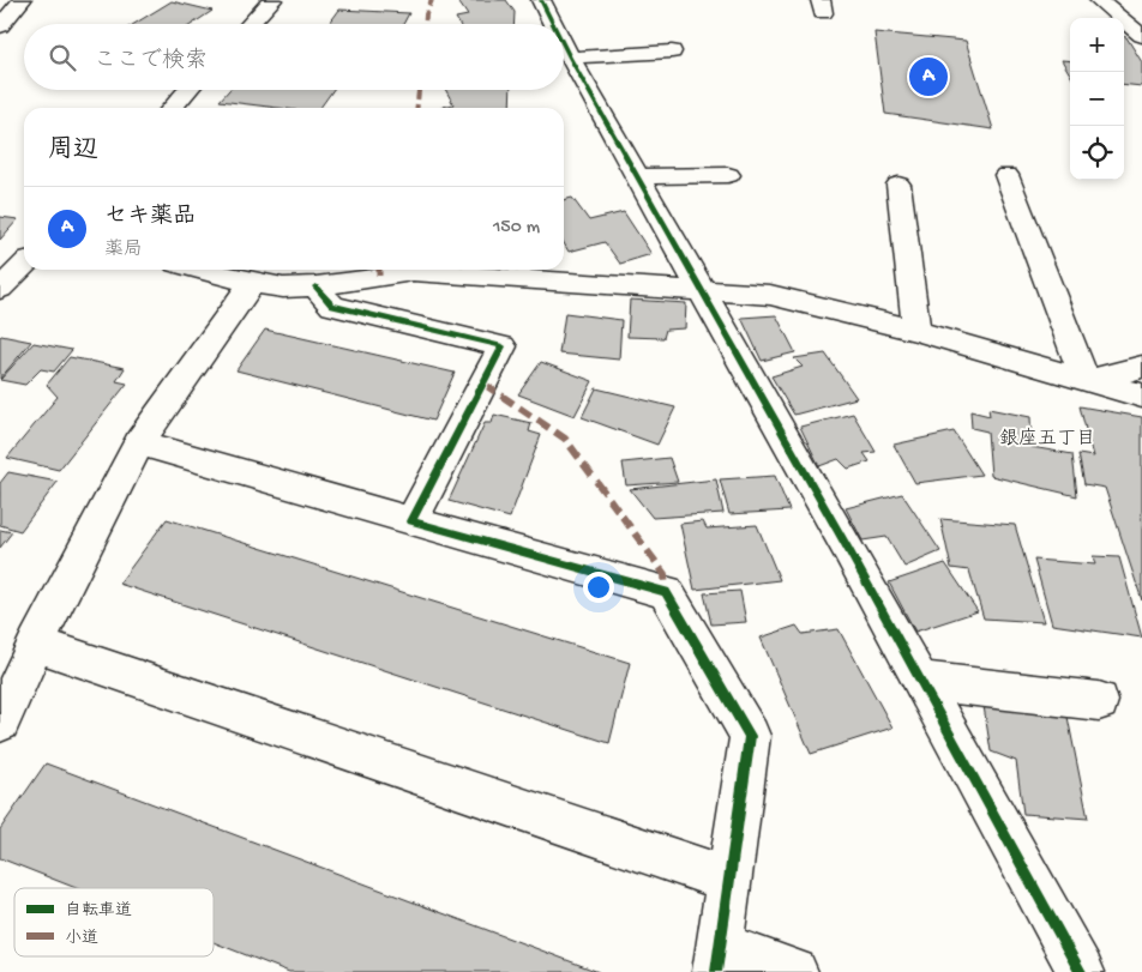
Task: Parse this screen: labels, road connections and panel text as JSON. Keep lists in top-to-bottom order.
{
  "districts": ["銀座五丁目"],
  "legend": ["自転車道", "小道"],
  "page": {
    "map_buttons": ["+", "−"],
    "search": "ここで検索",
    "pins": "A",
    "heading": "周辺",
    "list": [
      {
        "mark": "A",
        "name": "セキ薬品",
        "note": "薬局",
        "value": "150 m"
      }
    ]
  }
}
